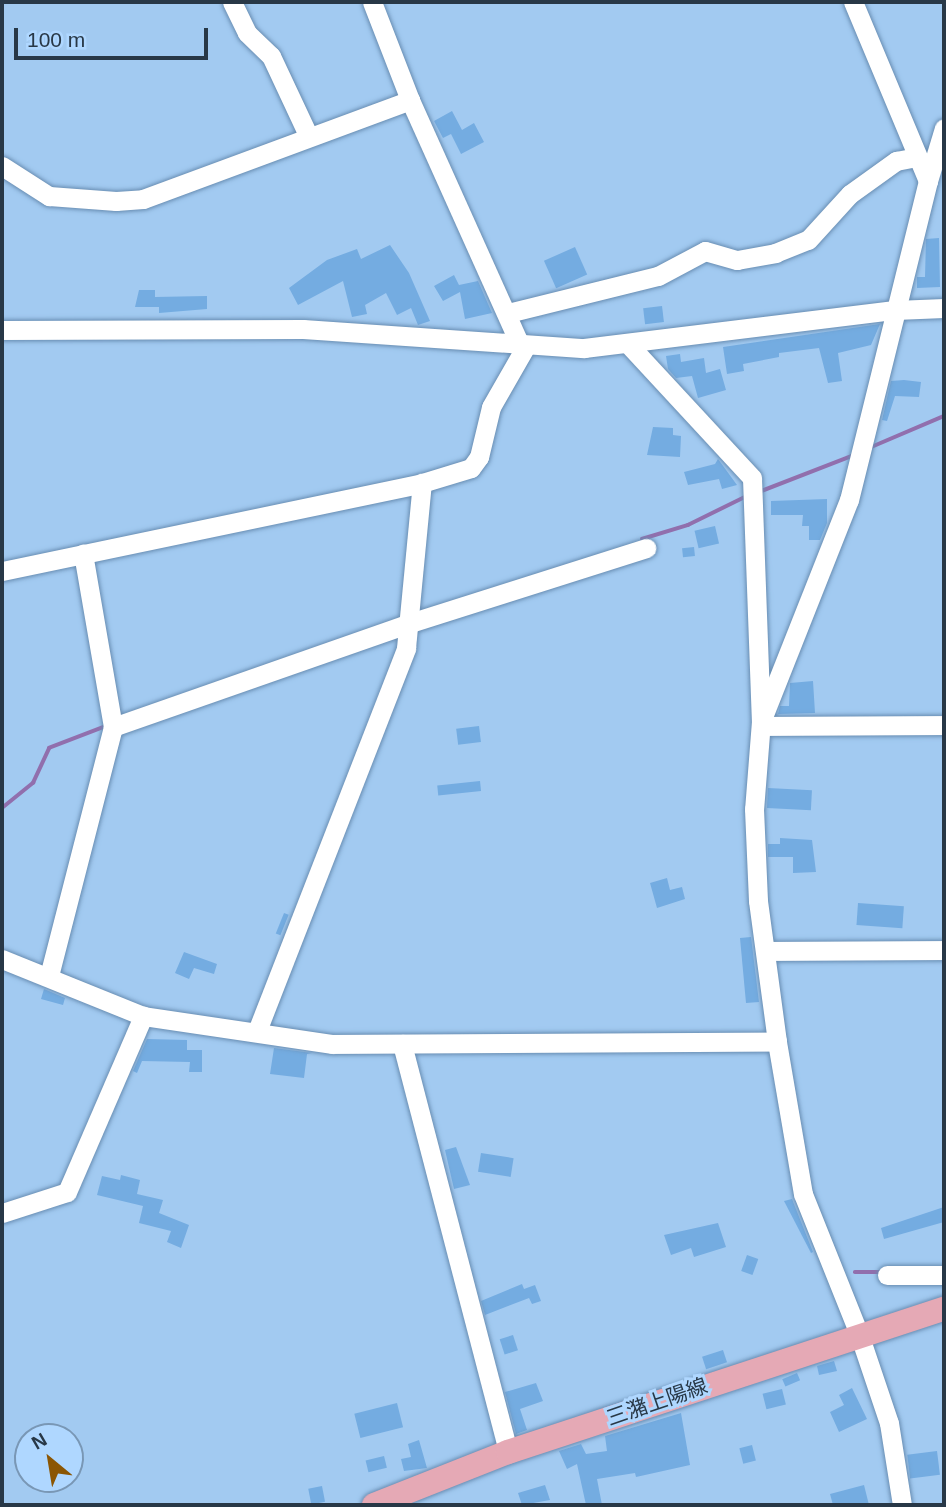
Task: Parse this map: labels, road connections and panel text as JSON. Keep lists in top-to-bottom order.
{
  "streets": {
    "main road": ["三潴上陽線"]
  },
  "scale_bar": "100 m",
  "north": "top left"
}
